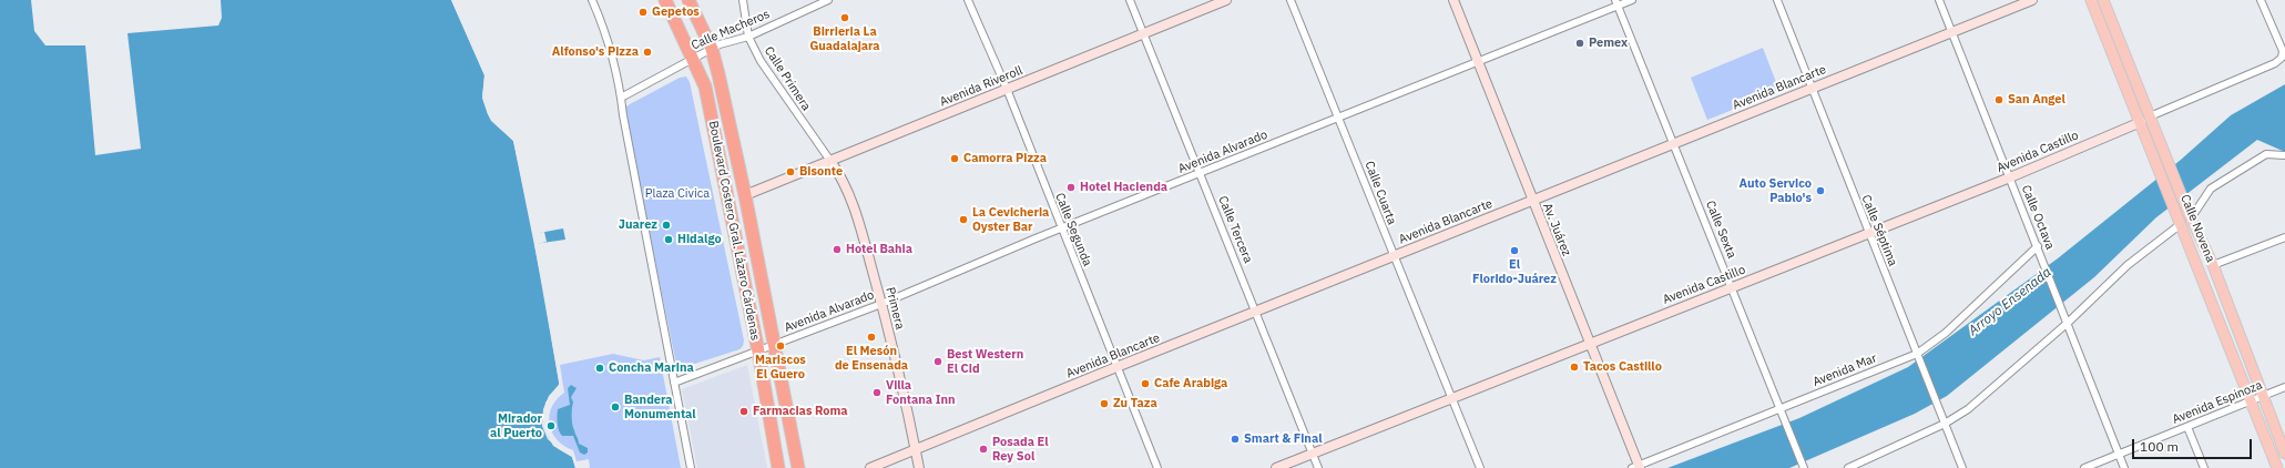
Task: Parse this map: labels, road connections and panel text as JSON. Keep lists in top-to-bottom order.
{
  "streets": {
    "highway": ["Boulevard Costero Gral. Lázaro Cárdenas"],
    "main road": ["Calle Novena"],
    "street": [
      "Calle Macheros",
      "Calle Primera",
      "Avenida Riveroll",
      "Avenida Blancarte",
      "Avenida Alvarado",
      "Avenida Castillo",
      "Calle Cuarta",
      "Calle Octava",
      "Calle Segunda",
      "Calle Tercera",
      "Av. Juárez",
      "Calle Sexta",
      "Calle Séptima",
      "Primera",
      "Avenida Mar",
      "Avenida Espinoza"
    ]
  },
  "crossings": [
    ["Calle Macheros", "Calle Primera"],
    ["Calle Macheros", "Boulevard Costero Gral. Lázaro Cárdenas"],
    ["Calle Primera", "Avenida Riveroll"],
    ["Calle Primera", "Primera"],
    ["Avenida Riveroll", "Calle Segunda"],
    ["Avenida Riveroll", "Calle Tercera"],
    ["Avenida Riveroll", "Boulevard Costero Gral. Lázaro Cárdenas"],
    ["Avenida Riveroll", "Primera"],
    ["Avenida Blancarte", "Calle Cuarta"],
    ["Avenida Blancarte", "Calle Octava"],
    ["Avenida Blancarte", "Calle Segunda"],
    ["Avenida Blancarte", "Calle Tercera"],
    ["Avenida Blancarte", "Av. Juárez"],
    ["Avenida Blancarte", "Calle Sexta"],
    ["Avenida Blancarte", "Calle Séptima"],
    ["Avenida Blancarte", "Primera"],
    ["Avenida Alvarado", "Calle Cuarta"],
    ["Avenida Alvarado", "Calle Segunda"],
    ["Avenida Alvarado", "Calle Tercera"],
    ["Avenida Alvarado", "Av. Juárez"],
    ["Avenida Alvarado", "Calle Sexta"],
    ["Avenida Alvarado", "Boulevard Costero Gral. Lázaro Cárdenas"],
    ["Avenida Alvarado", "Primera"],
    ["Avenida Castillo", "Calle Cuarta"],
    ["Avenida Castillo", "Calle Octava"],
    ["Avenida Castillo", "Calle Novena"],
    ["Avenida Castillo", "Calle Tercera"],
    ["Avenida Castillo", "Av. Juárez"],
    ["Avenida Castillo", "Calle Sexta"],
    ["Avenida Castillo", "Calle Séptima"],
    ["Calle Octava", "Avenida Mar"],
    ["Calle Octava", "Avenida Espinoza"],
    ["Calle Novena", "Avenida Espinoza"],
    ["Av. Juárez", "Avenida Mar"],
    ["Calle Sexta", "Avenida Mar"],
    ["Calle Séptima", "Avenida Mar"]
  ],
  "water": ["Arroyo Ensenada"],
  "parks": ["Plaza Civica"],
  "places": [
    "Gepetos",
    "Birrieria La Guadalajara",
    "Pemex",
    "Alfonso's Pizza",
    "San Angel",
    "Camorra Pizza",
    "Bisonte",
    "Hotel Hacienda",
    "Auto Servico Pablo's",
    "La Cevicheria Oyster Bar",
    "Juarez",
    "Hidalgo",
    "Hotel Bahia",
    "El Florido-Juárez",
    "El Mesón de Ensenada",
    "Mariscos El Guero",
    "Best Western El Cid",
    "Tacos Castillo",
    "Concha Marina",
    "Cafe Arabiga",
    "Villa Fontana Inn",
    "Zu Taza",
    "Bandera Monumental",
    "Farmacias Roma",
    "Mirador al Puerto",
    "Smart & Final",
    "Posada El Rey Sol"
  ],
  "scale_bar": "100 m"
}
